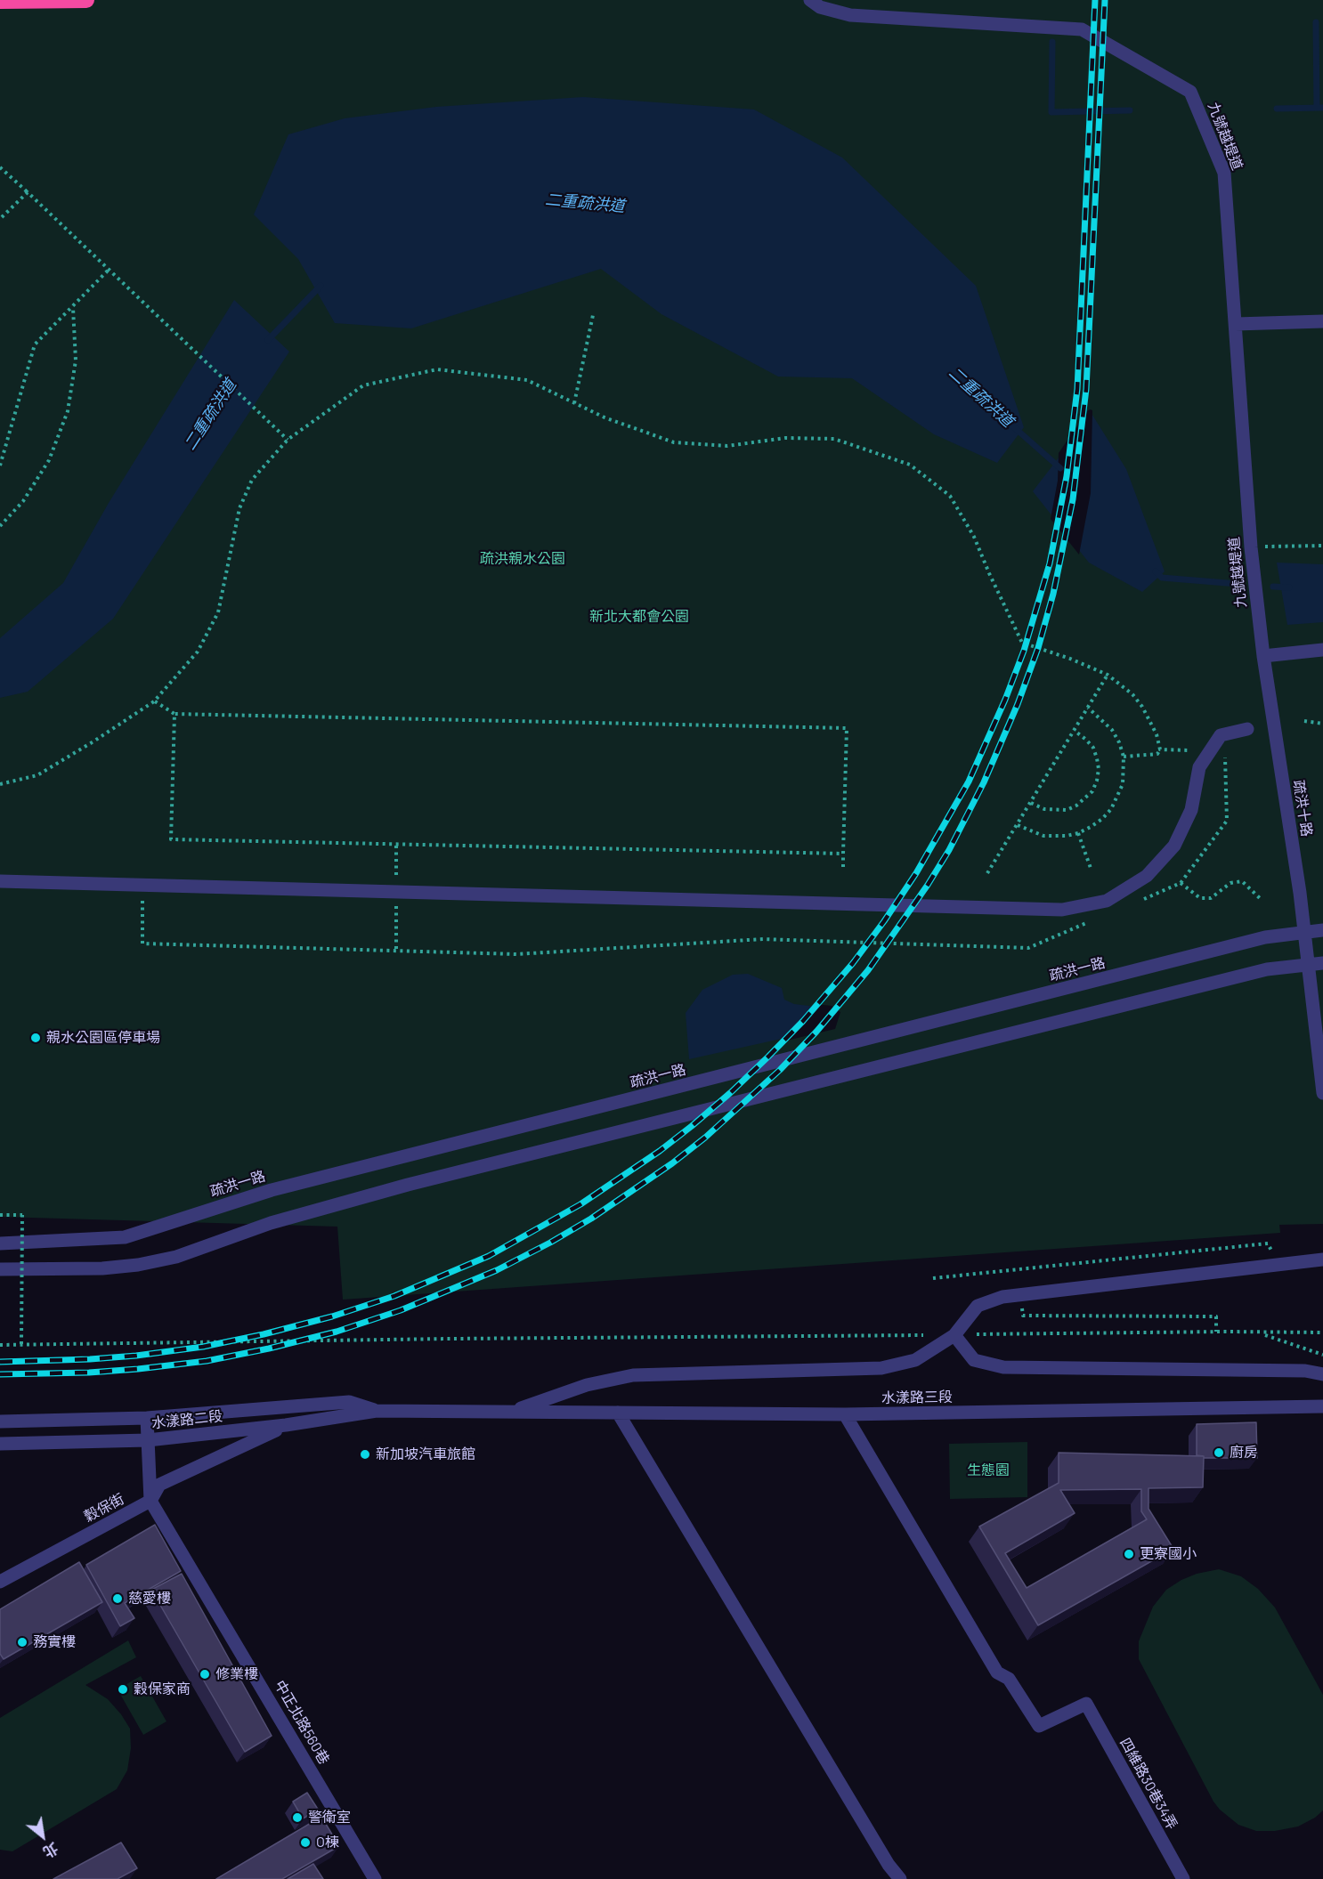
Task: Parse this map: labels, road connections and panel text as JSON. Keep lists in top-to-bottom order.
{
  "streets": {
    "street": [
      "九號越堤道",
      "疏洪十路",
      "疏洪一路",
      "水漾路三段",
      "水漾路二段",
      "穀保街",
      "中正北路560巷",
      "四維路30巷34弄"
    ]
  },
  "crossings": [
    ["九號越堤道", "疏洪十路"],
    ["疏洪十路", "疏洪一路"],
    ["水漾路三段", "水漾路二段"],
    ["水漾路三段", "四維路30巷34弄"],
    ["穀保街", "中正北路560巷"]
  ],
  "water": ["二重疏洪道"],
  "parks": ["疏洪親水公園", "新北大都會公園", "生態園"],
  "places": [
    "親水公園區停車場",
    "廚房",
    "新加坡汽車旅館",
    "更寮國小",
    "慈愛樓",
    "務實樓",
    "修業樓",
    "穀保家商",
    "警衛室",
    "O棟"
  ],
  "north": "bottom right"
}
